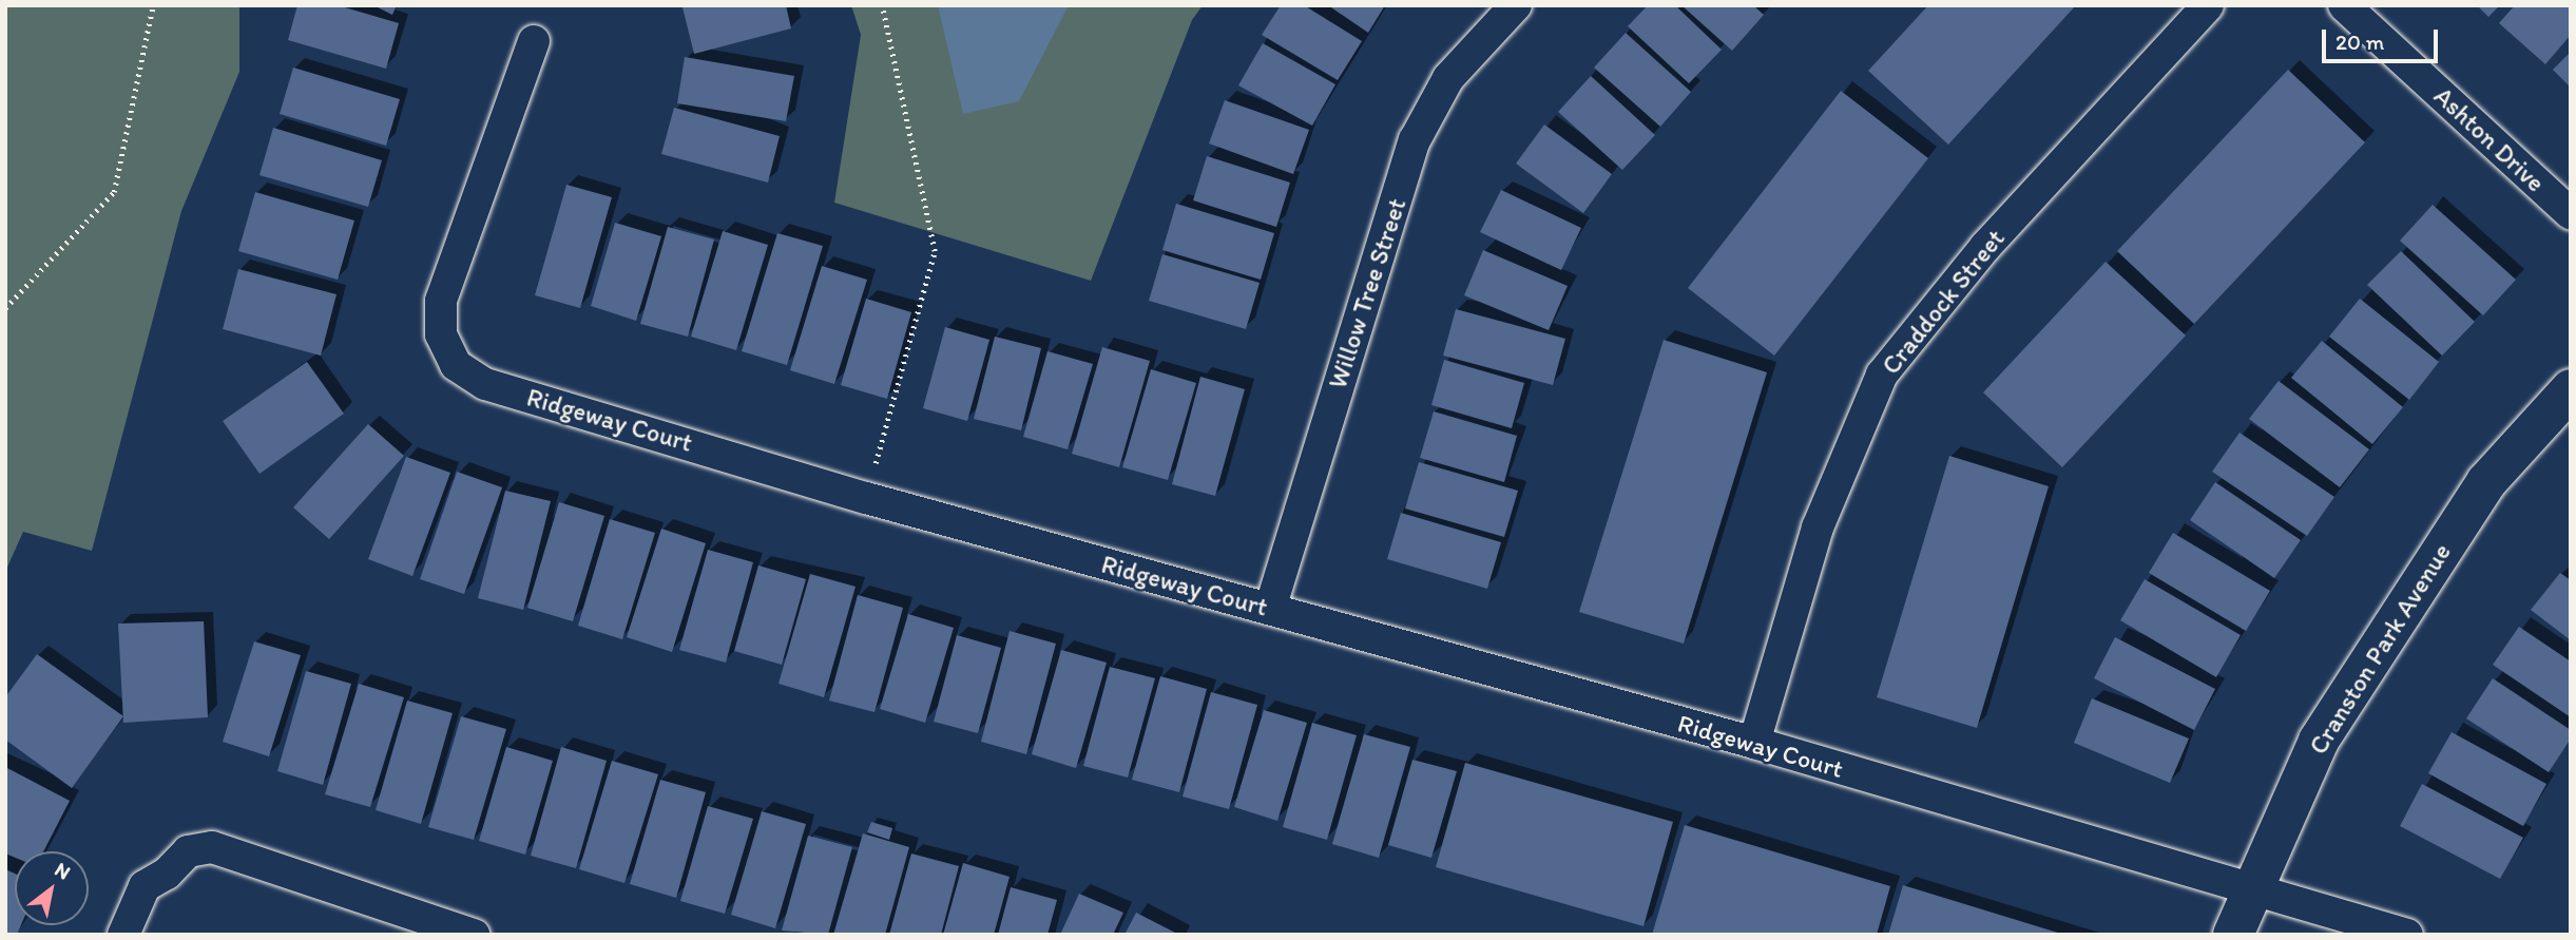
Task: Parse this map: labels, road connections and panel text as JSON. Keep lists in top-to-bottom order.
{
  "streets": {
    "street": [
      "Ashton Drive",
      "Willow Tree Street",
      "Craddock Street",
      "Ridgeway Court",
      "Cranston Park Avenue"
    ]
  },
  "crossings": [
    ["Willow Tree Street", "Ridgeway Court"],
    ["Craddock Street", "Ridgeway Court"],
    ["Ridgeway Court", "Cranston Park Avenue"]
  ],
  "scale_bar": "20 m",
  "north": "top right"
}
